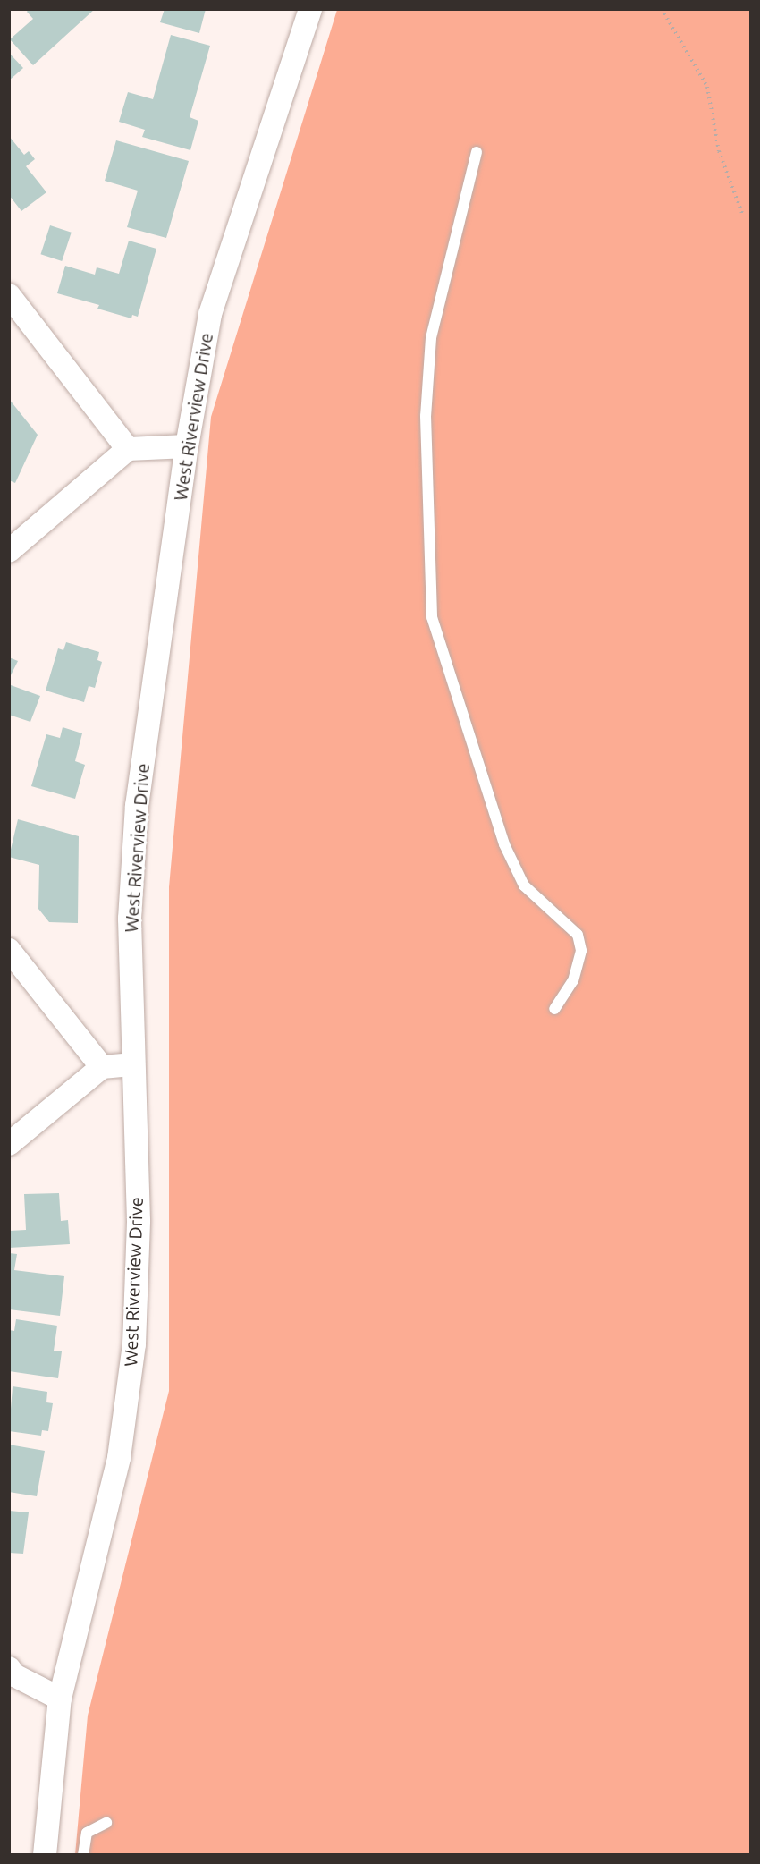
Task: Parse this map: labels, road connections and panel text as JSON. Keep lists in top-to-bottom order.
{
  "streets": {
    "street": ["West Riverview Drive"]
  }
}
